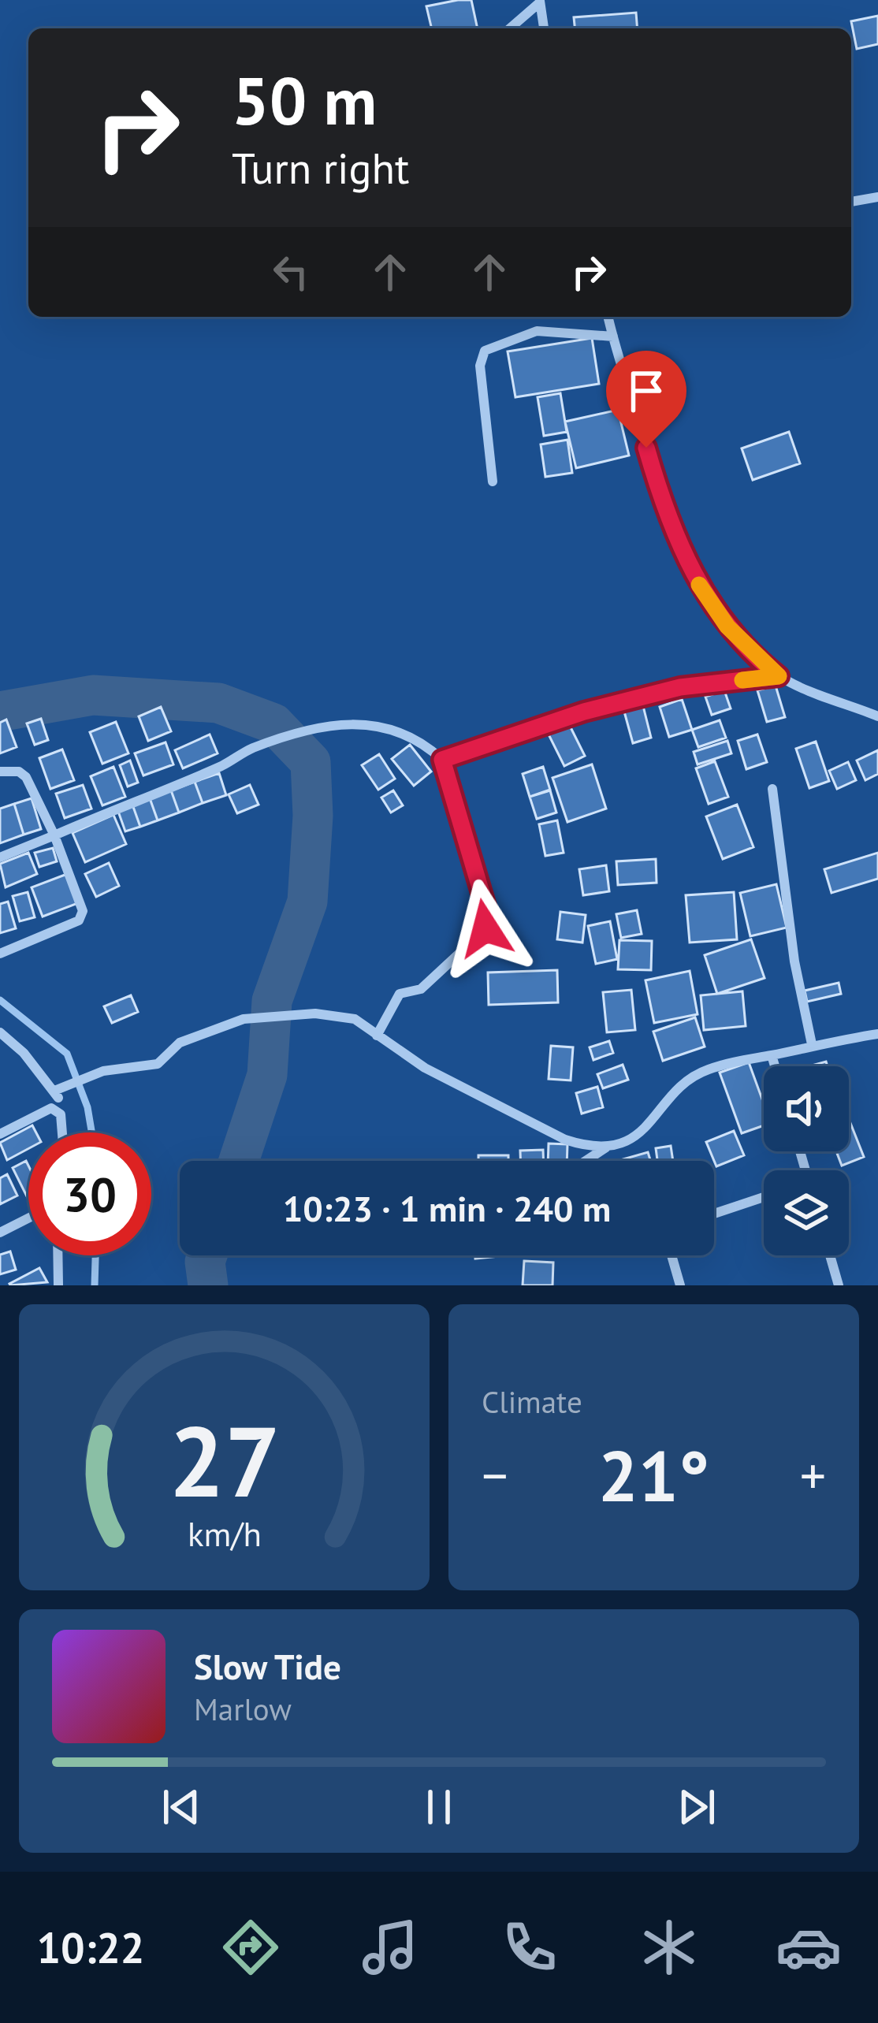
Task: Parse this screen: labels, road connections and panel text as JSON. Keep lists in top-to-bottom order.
{
  "page": {
    "turn": ["50 m", "Turn right"],
    "limit": "30",
    "trip": "10:23 · 1 min · 240 m",
    "tile": "Climate",
    "heat": ["−", "21°", "+"],
    "song": ["Slow Tide", "Marlow"],
    "tabs": "10:22",
    "gauge": ["27", "km/h"]
  }
}
